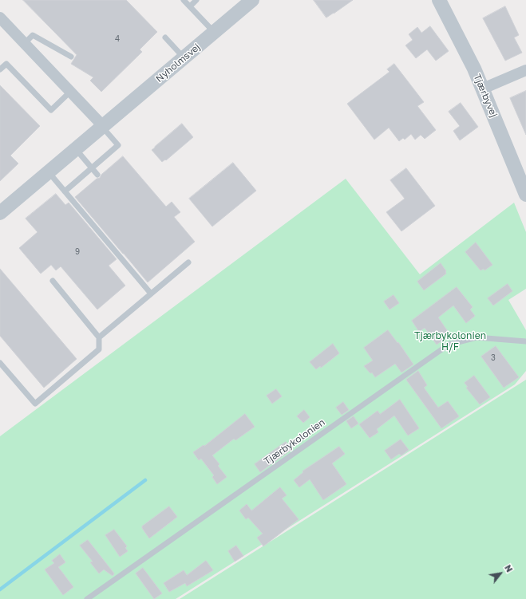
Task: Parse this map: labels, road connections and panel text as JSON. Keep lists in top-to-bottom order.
{
  "streets": {
    "street": ["Nyholmsvej", "Tjærbyvej"],
    "lane": ["Tjærbykolonien"]
  },
  "parks": ["Tjærbykolonien H/F"],
  "house_numbers": ["4", "9", "3"],
  "north": "top right"
}
